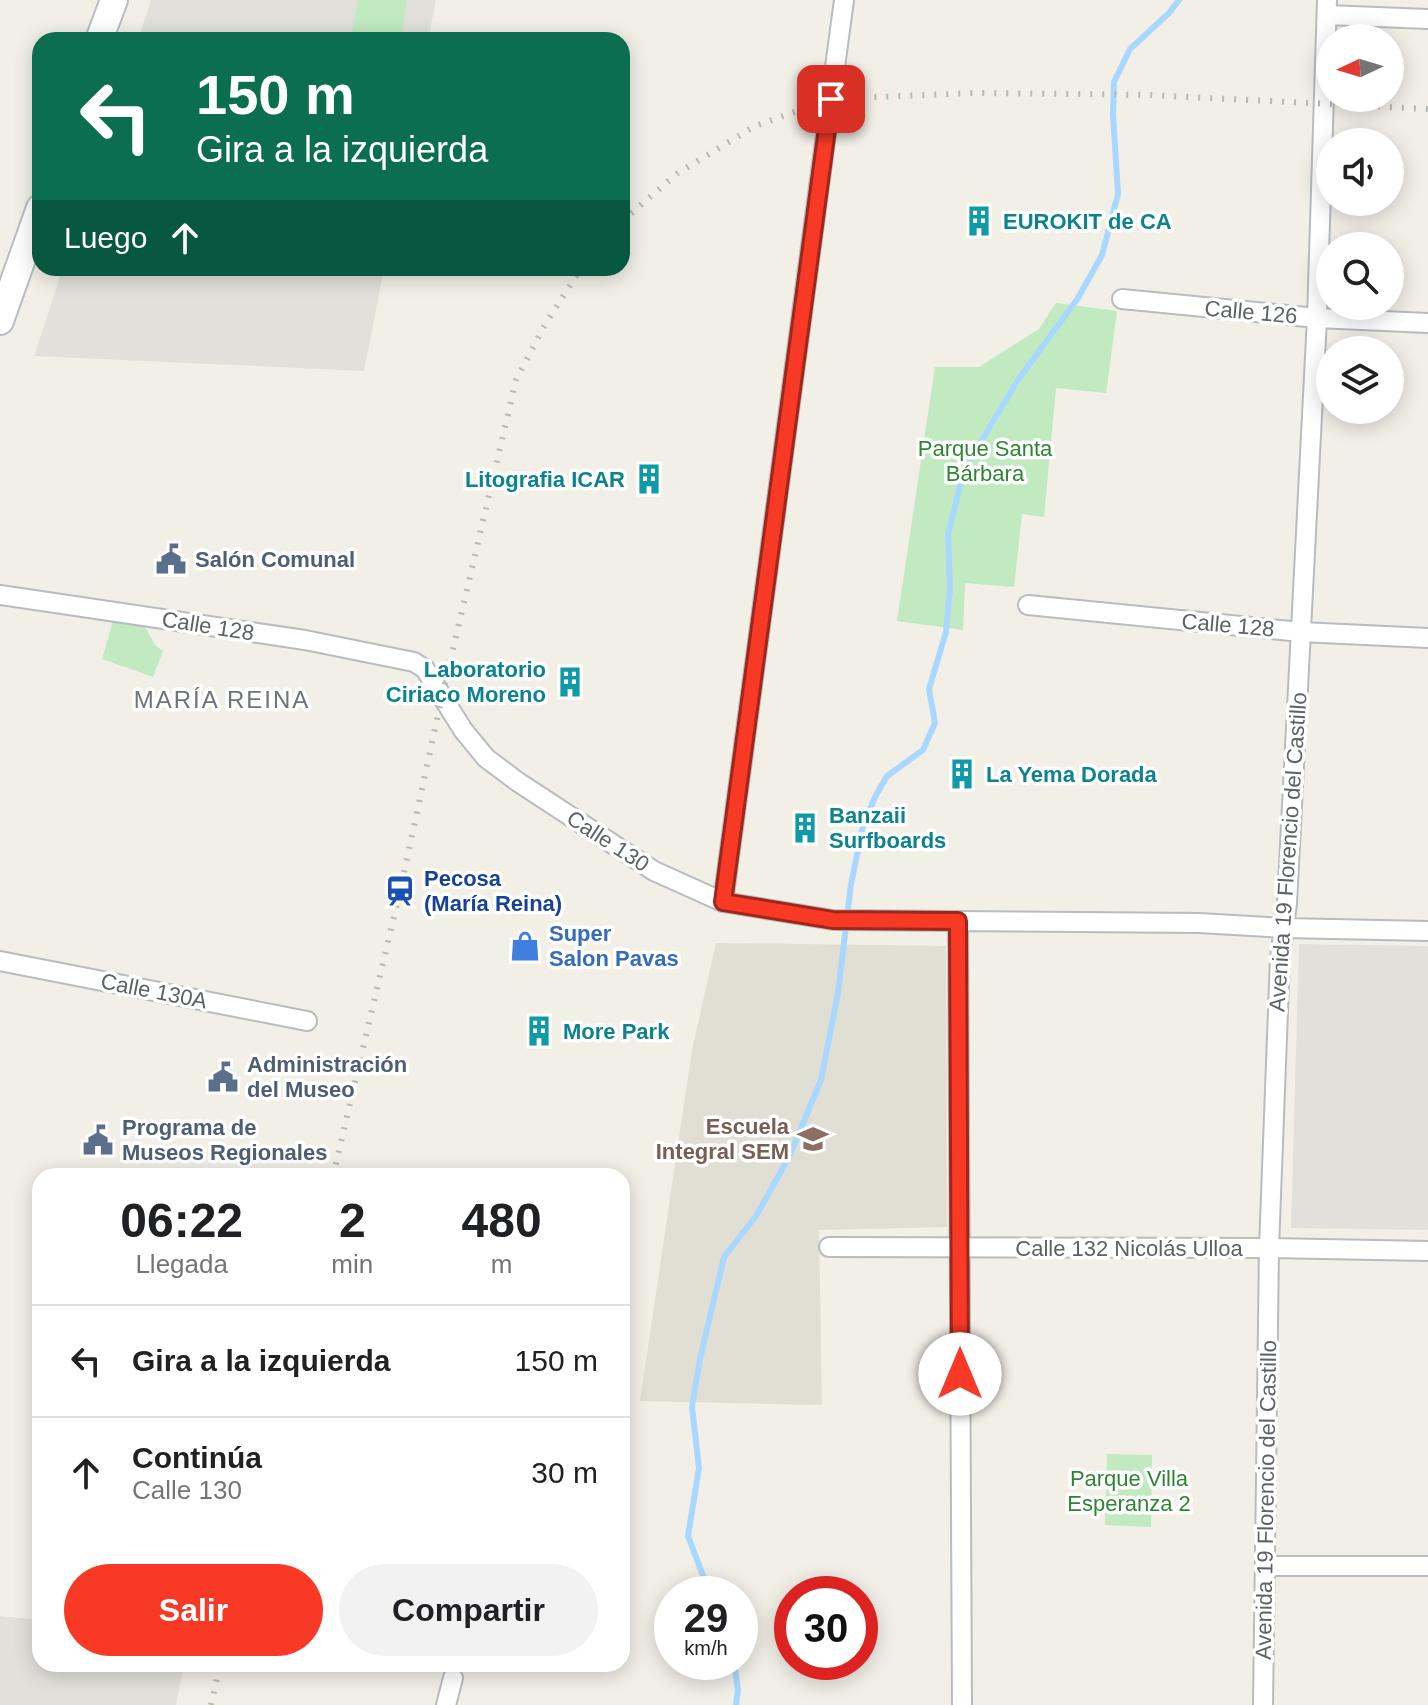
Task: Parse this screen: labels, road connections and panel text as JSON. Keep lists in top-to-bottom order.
{
  "streets": {
    "street": [
      "Calle 126",
      "Calle 128",
      "Calle 130",
      "Avenida 19 Florencio del Castillo",
      "Calle 130A",
      "Calle 132 Nicolás Ulloa"
    ]
  },
  "crossings": [
    ["Calle 128", "Calle 130"],
    ["Calle 128", "Avenida 19 Florencio del Castillo"],
    ["Calle 130", "Avenida 19 Florencio del Castillo"],
    ["Avenida 19 Florencio del Castillo", "Calle 132 Nicolás Ulloa"]
  ],
  "districts": ["MARÍA REINA"],
  "parks": ["Parque Santa Bárbara", "Parque Villa Esperanza 2"],
  "places": {
    "building": [
      "EUROKIT de CA",
      "Litografia ICAR",
      "Laboratorio Ciriaco Moreno",
      "La Yema Dorada",
      "Banzaii Surfboards",
      "More Park"
    ],
    "public building": ["Salón Comunal", "Administración del Museo", "Programa de Museos Regionales"],
    "station": ["Pecosa (María Reina)"],
    "shop": ["Super Salon Pavas"],
    "school or university": ["Escuela Integral SEM"]
  },
  "north": "left",
  "page": {
    "turn": ["150 m", "Gira a la izquierda"],
    "then": "Luego",
    "eta": [
      "06:22",
      "Llegada",
      "2",
      "min",
      "480",
      "m"
    ],
    "list": [
      {
        "name": "Gira a la izquierda",
        "value": "150 m"
      },
      {
        "name": "Continúa",
        "note": "Calle 130",
        "value": "30 m"
      }
    ],
    "buttons": ["Salir", "Compartir"],
    "speed": "29 km/h",
    "limit": "30"
  }
}
